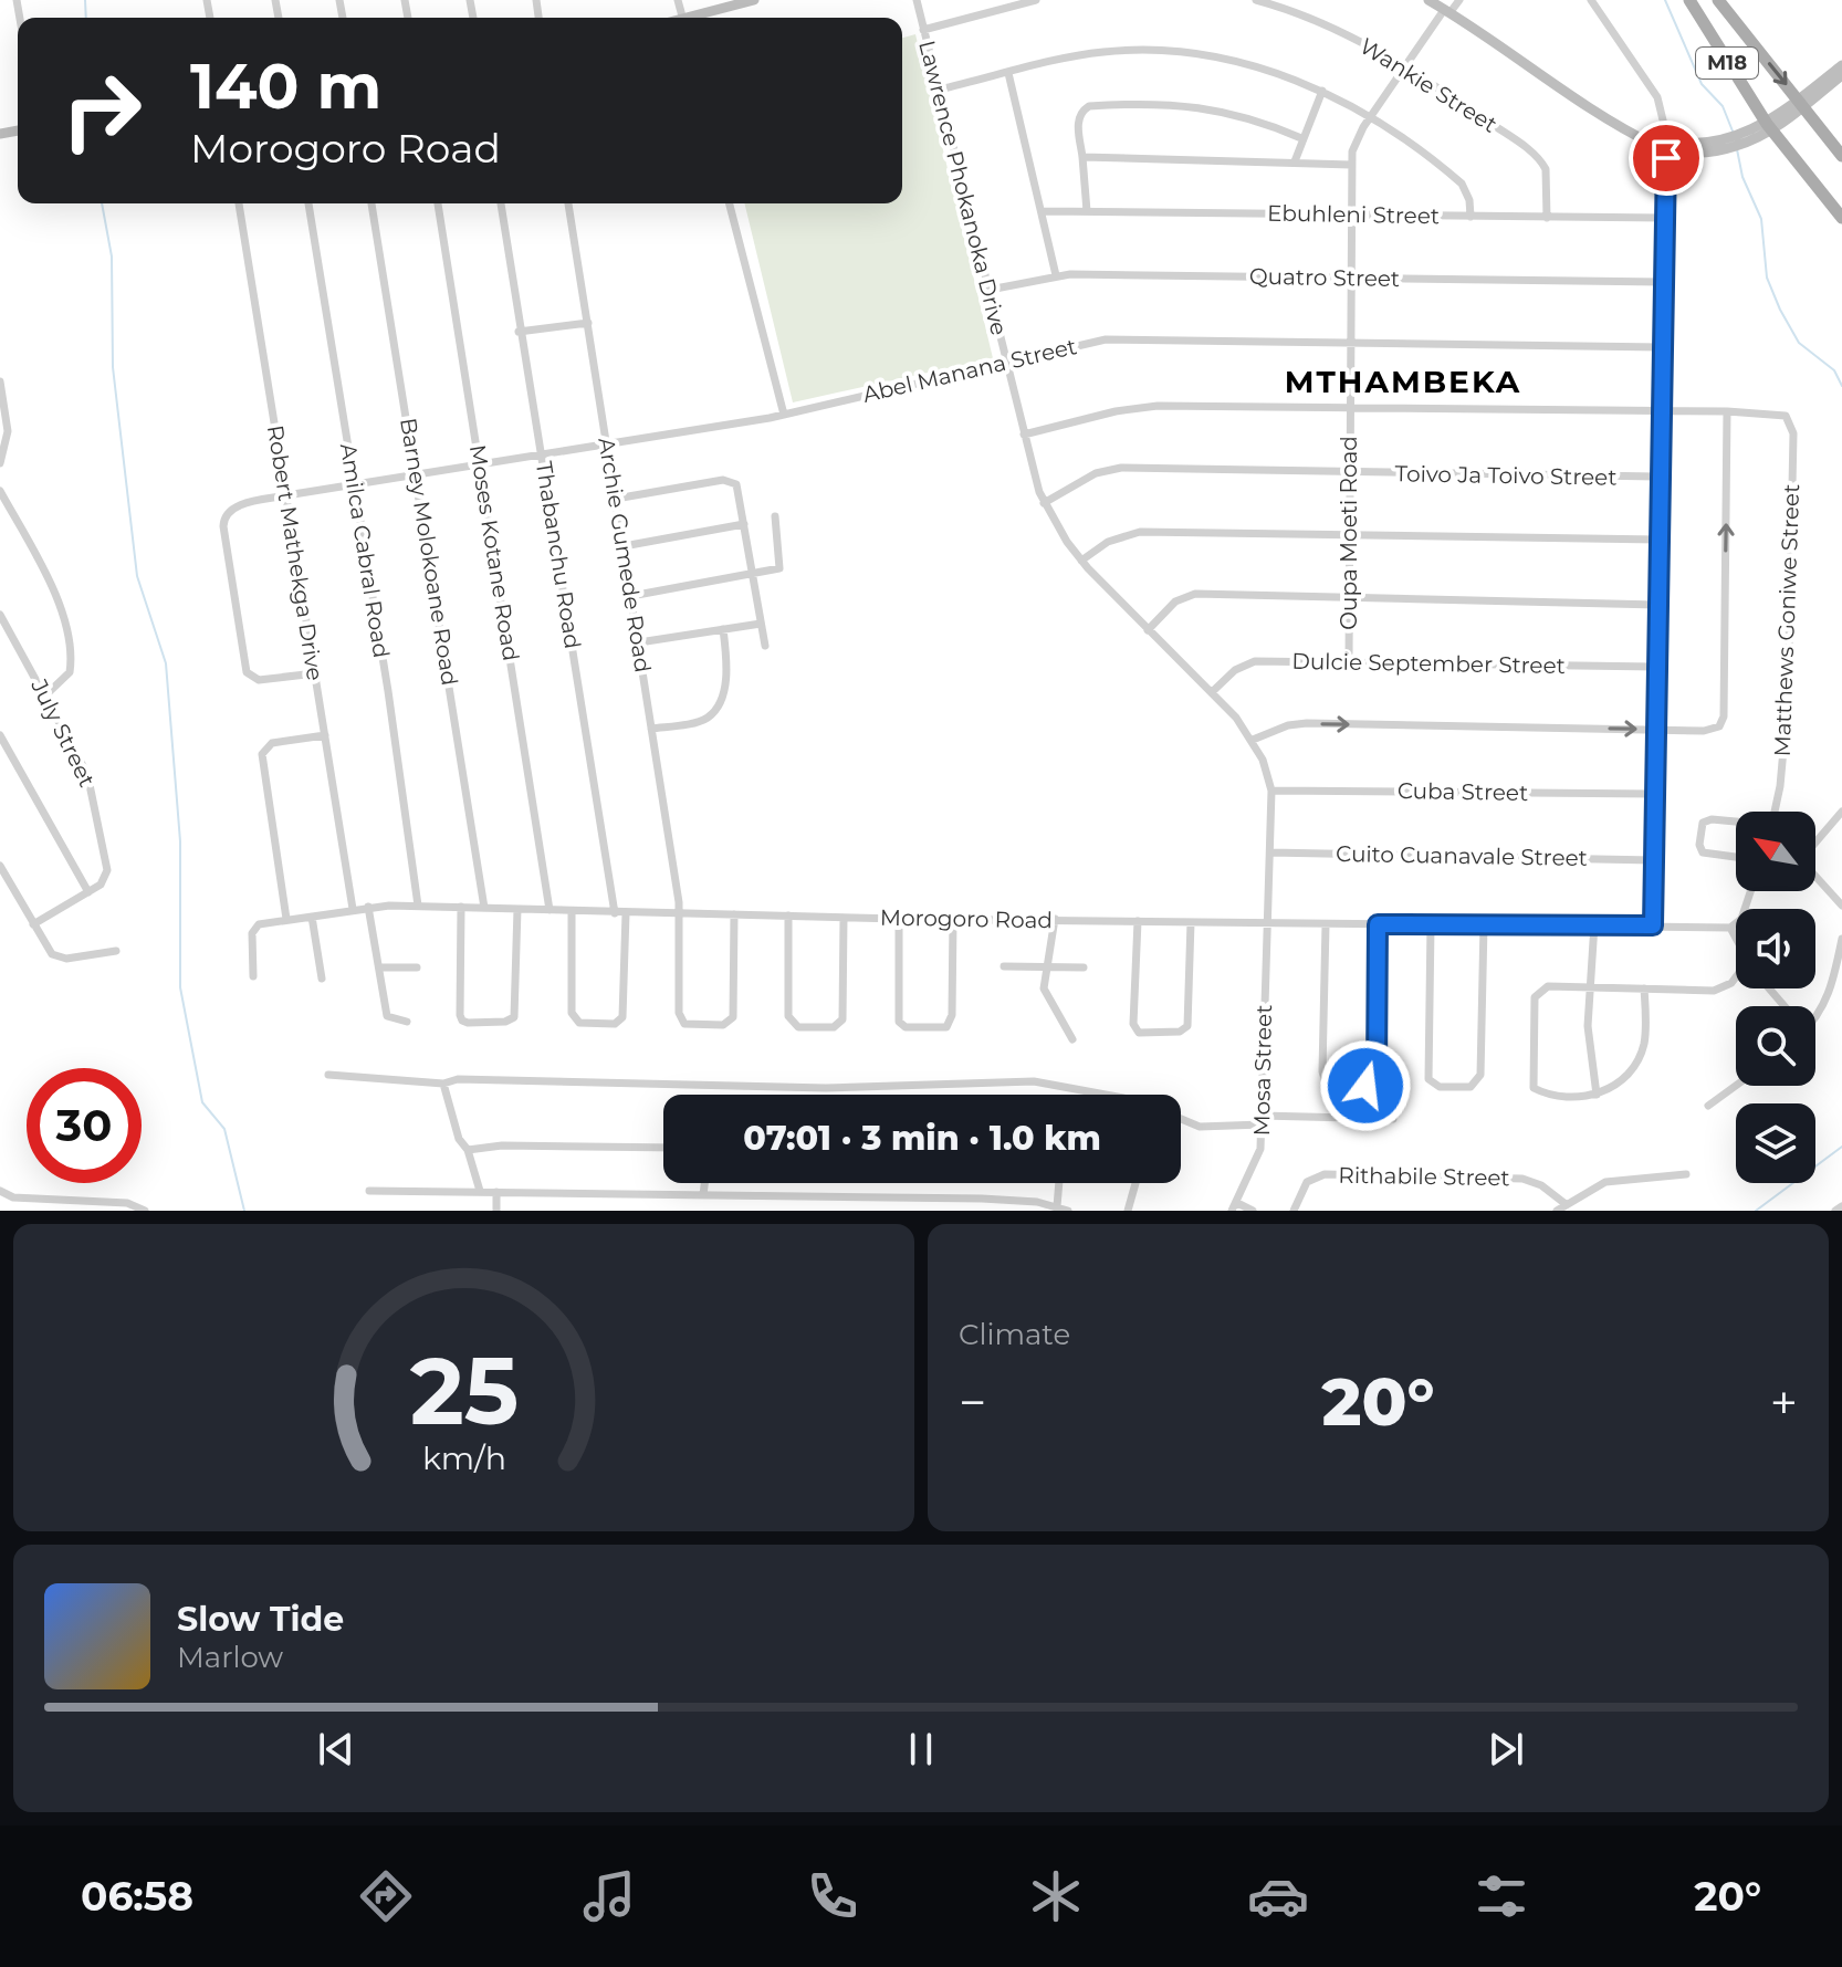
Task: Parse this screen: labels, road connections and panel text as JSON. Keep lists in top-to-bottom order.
{
  "streets": {
    "main road": ["M18"],
    "street": [
      "Wankie Street",
      "Lawrence Phokanoka Drive",
      "Ebuhleni Street",
      "Quatro Street",
      "Abel Manana Street",
      "Toivo Ja Toivo Street",
      "Oupa Moeti Road",
      "Amilca Cabral Road",
      "Barney Molokoane Road",
      "Robert Mathekga Drive",
      "Moses Kotane Road",
      "Thabanchu Road",
      "Archie Gumede Road",
      "Matthews Goniwe Street",
      "Dulcie September Street",
      "July Street",
      "Cuba Street",
      "Cuito Cuanavale Street",
      "Morogoro Road",
      "Mosa Street",
      "Rithabile Street"
    ]
  },
  "crossings": [
    ["Wankie Street", "Ebuhleni Street"],
    ["Wankie Street", "Oupa Moeti Road"],
    ["Lawrence Phokanoka Drive", "Quatro Street"],
    ["Lawrence Phokanoka Drive", "Abel Manana Street"],
    ["Lawrence Phokanoka Drive", "Toivo Ja Toivo Street"],
    ["Lawrence Phokanoka Drive", "Dulcie September Street"],
    ["Lawrence Phokanoka Drive", "Cuba Street"],
    ["Lawrence Phokanoka Drive", "Cuito Cuanavale Street"],
    ["Lawrence Phokanoka Drive", "Morogoro Road"],
    ["Lawrence Phokanoka Drive", "Mosa Street"],
    ["Ebuhleni Street", "Oupa Moeti Road"],
    ["Quatro Street", "Oupa Moeti Road"],
    ["Abel Manana Street", "Oupa Moeti Road"],
    ["Abel Manana Street", "Amilca Cabral Road"],
    ["Abel Manana Street", "Barney Molokoane Road"],
    ["Abel Manana Street", "Robert Mathekga Drive"],
    ["Abel Manana Street", "Moses Kotane Road"],
    ["Abel Manana Street", "Thabanchu Road"],
    ["Abel Manana Street", "Archie Gumede Road"],
    ["Toivo Ja Toivo Street", "Oupa Moeti Road"],
    ["Oupa Moeti Road", "Dulcie September Street"],
    ["Amilca Cabral Road", "Morogoro Road"],
    ["Barney Molokoane Road", "Morogoro Road"],
    ["Robert Mathekga Drive", "Morogoro Road"],
    ["Moses Kotane Road", "Morogoro Road"],
    ["Thabanchu Road", "Morogoro Road"],
    ["Archie Gumede Road", "Morogoro Road"],
    ["Morogoro Road", "Mosa Street"]
  ],
  "districts": ["MTHAMBEKA"],
  "north": "top left",
  "page": {
    "turn": ["140 m", "Morogoro Road"],
    "limit": "30",
    "trip": "07:01 · 3 min · 1.0 km",
    "tile": "Climate",
    "heat": ["−", "20°", "+"],
    "song": ["Slow Tide", "Marlow"],
    "tabs": ["06:58", "20°"],
    "gauge": ["25", "km/h"]
  }
}
